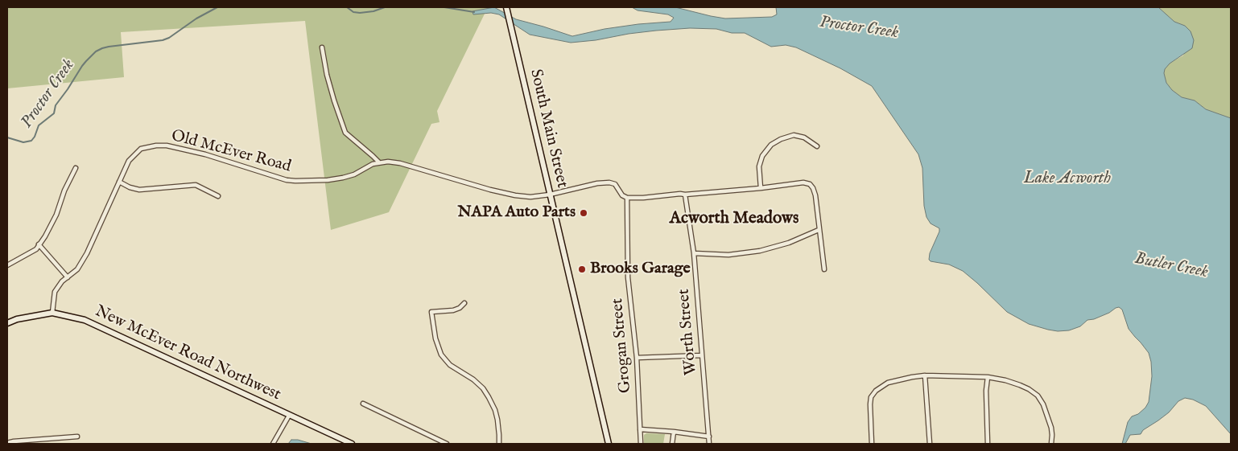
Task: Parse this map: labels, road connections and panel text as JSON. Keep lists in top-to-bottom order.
{
  "streets": {
    "main road": ["South Main Street", "New McEver Road Northwest"],
    "street": ["Old McEver Road", "Worth Street", "Grogan Street"]
  },
  "crossings": [
    ["South Main Street", "Old McEver Road"],
    ["Old McEver Road", "Grogan Street"],
    ["Old McEver Road", "New McEver Road Northwest"]
  ],
  "districts": ["Acworth Meadows"],
  "water": ["Proctor Creek", "Lake Acworth", "Butler Creek"],
  "places": ["NAPA Auto Parts", "Brooks Garage"]
}
